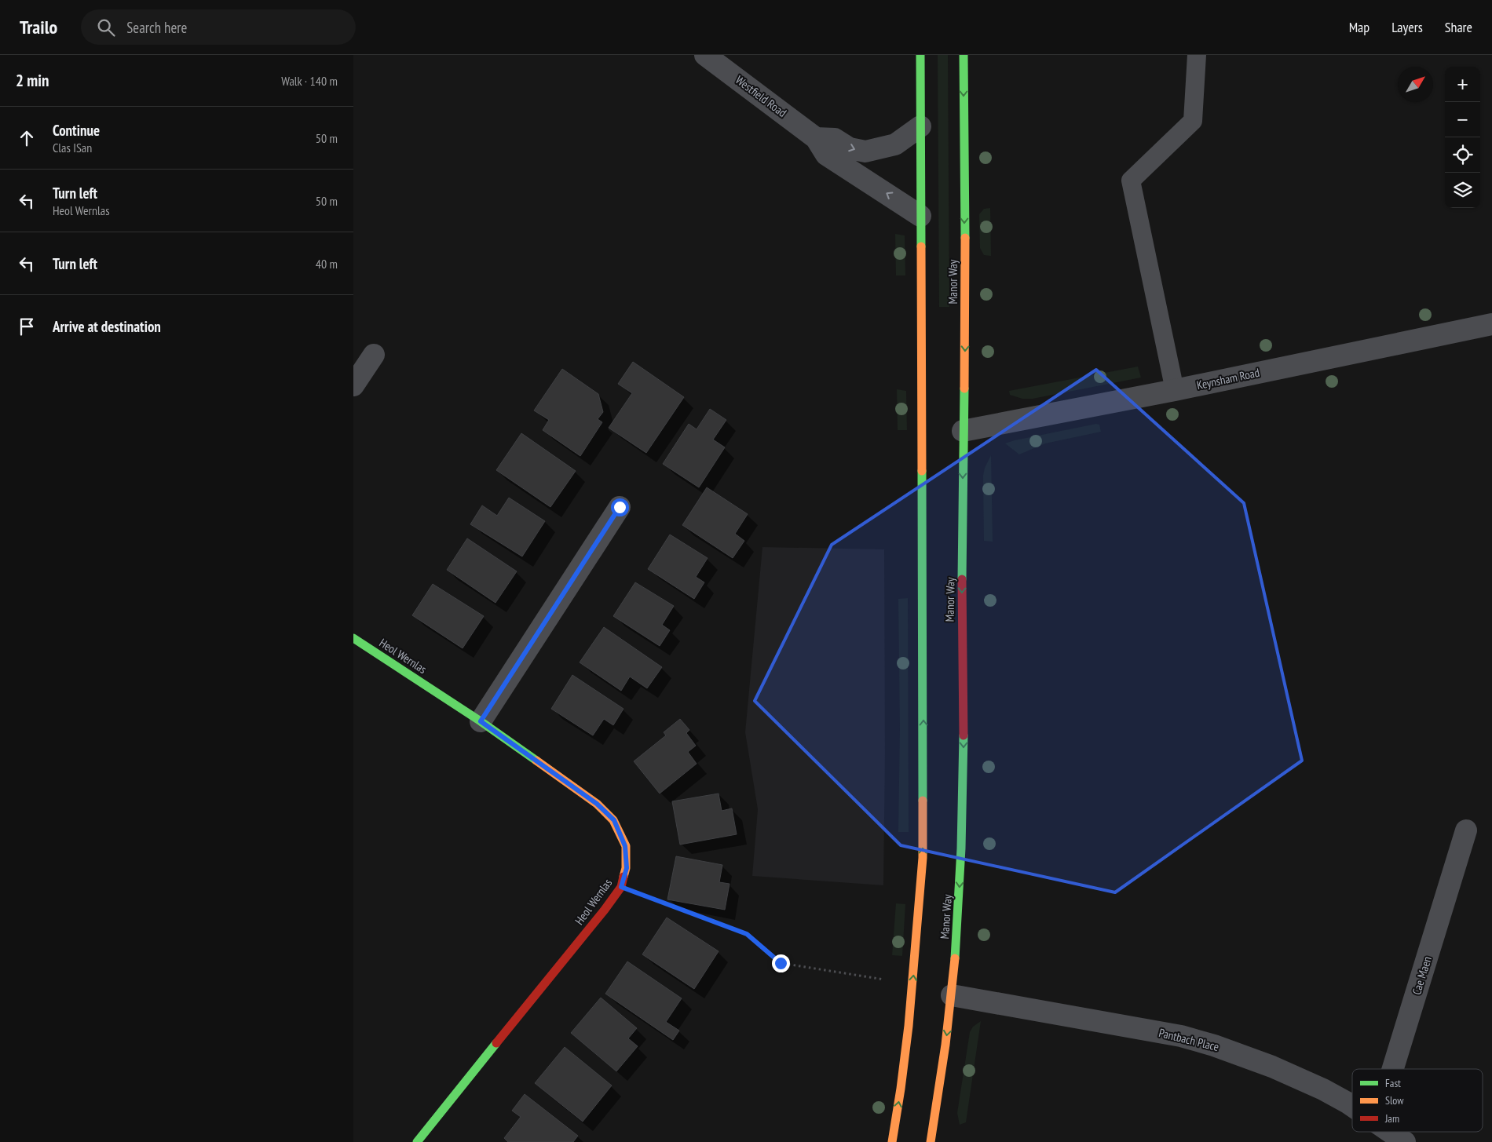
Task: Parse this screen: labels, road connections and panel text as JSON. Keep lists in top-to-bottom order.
{
  "streets": {
    "main road": ["Manor Way", "Heol Wernlas"],
    "street": [
      "Westfield Road",
      "Keynsham Road",
      "Cae Maen",
      "Pantbach Place"
    ]
  },
  "crossings": [
    ["Manor Way", "Keynsham Road"],
    ["Manor Way", "Pantbach Place"]
  ],
  "one_way": ["Westfield Road"],
  "legend": ["Fast", "Slow", "Jam"],
  "north": "top right",
  "page": {
    "header": "Trailo",
    "search": "Search here",
    "nav": ["Map", "Layers", "Share"],
    "heading": ["2 min", "Walk · 140 m"],
    "map_buttons": ["+", "−"],
    "list": [
      ["Continue", "Clas ISan", "50 m"],
      ["Turn left", "Heol Wernlas", "50 m"],
      ["Turn left", "40 m"],
      "Arrive at destination"
    ]
  }
}
